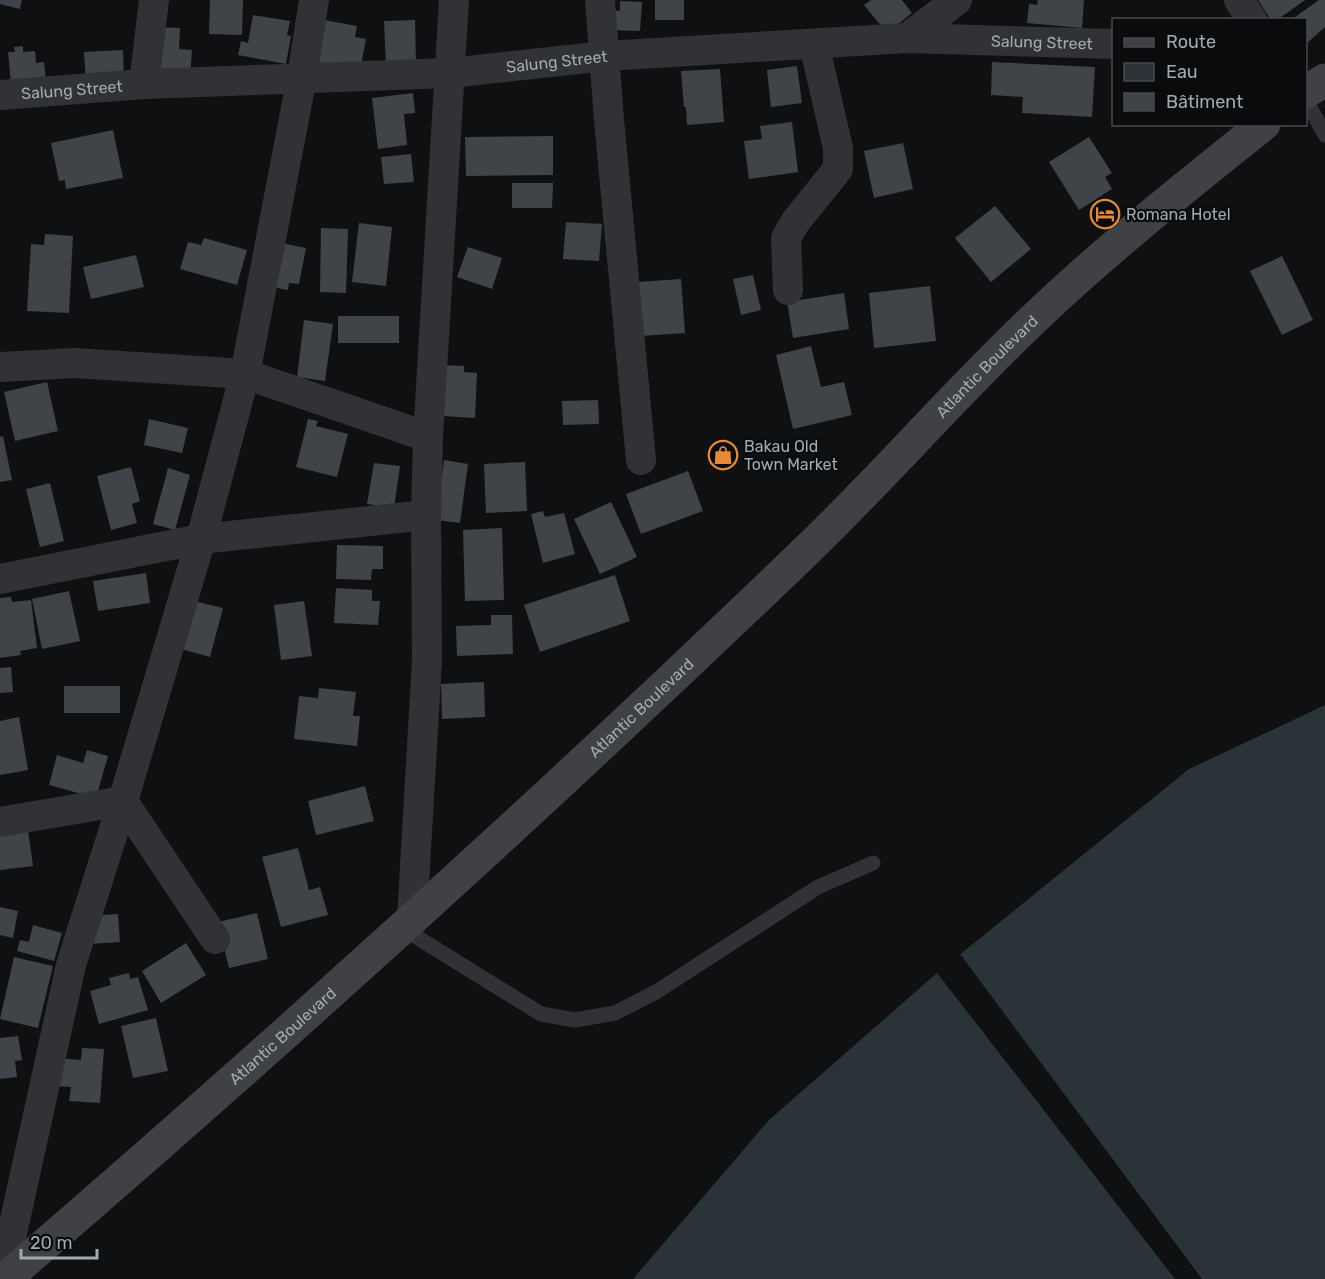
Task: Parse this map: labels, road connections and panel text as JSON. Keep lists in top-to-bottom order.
{
  "streets": {
    "street": ["Salung Street", "Atlantic Boulevard"]
  },
  "places": {
    "hotel": ["Romana Hotel"],
    "shop": ["Bakau Old Town Market"]
  },
  "legend": ["Route", "Eau", "Bâtiment"],
  "scale_bar": "20 m"
}
